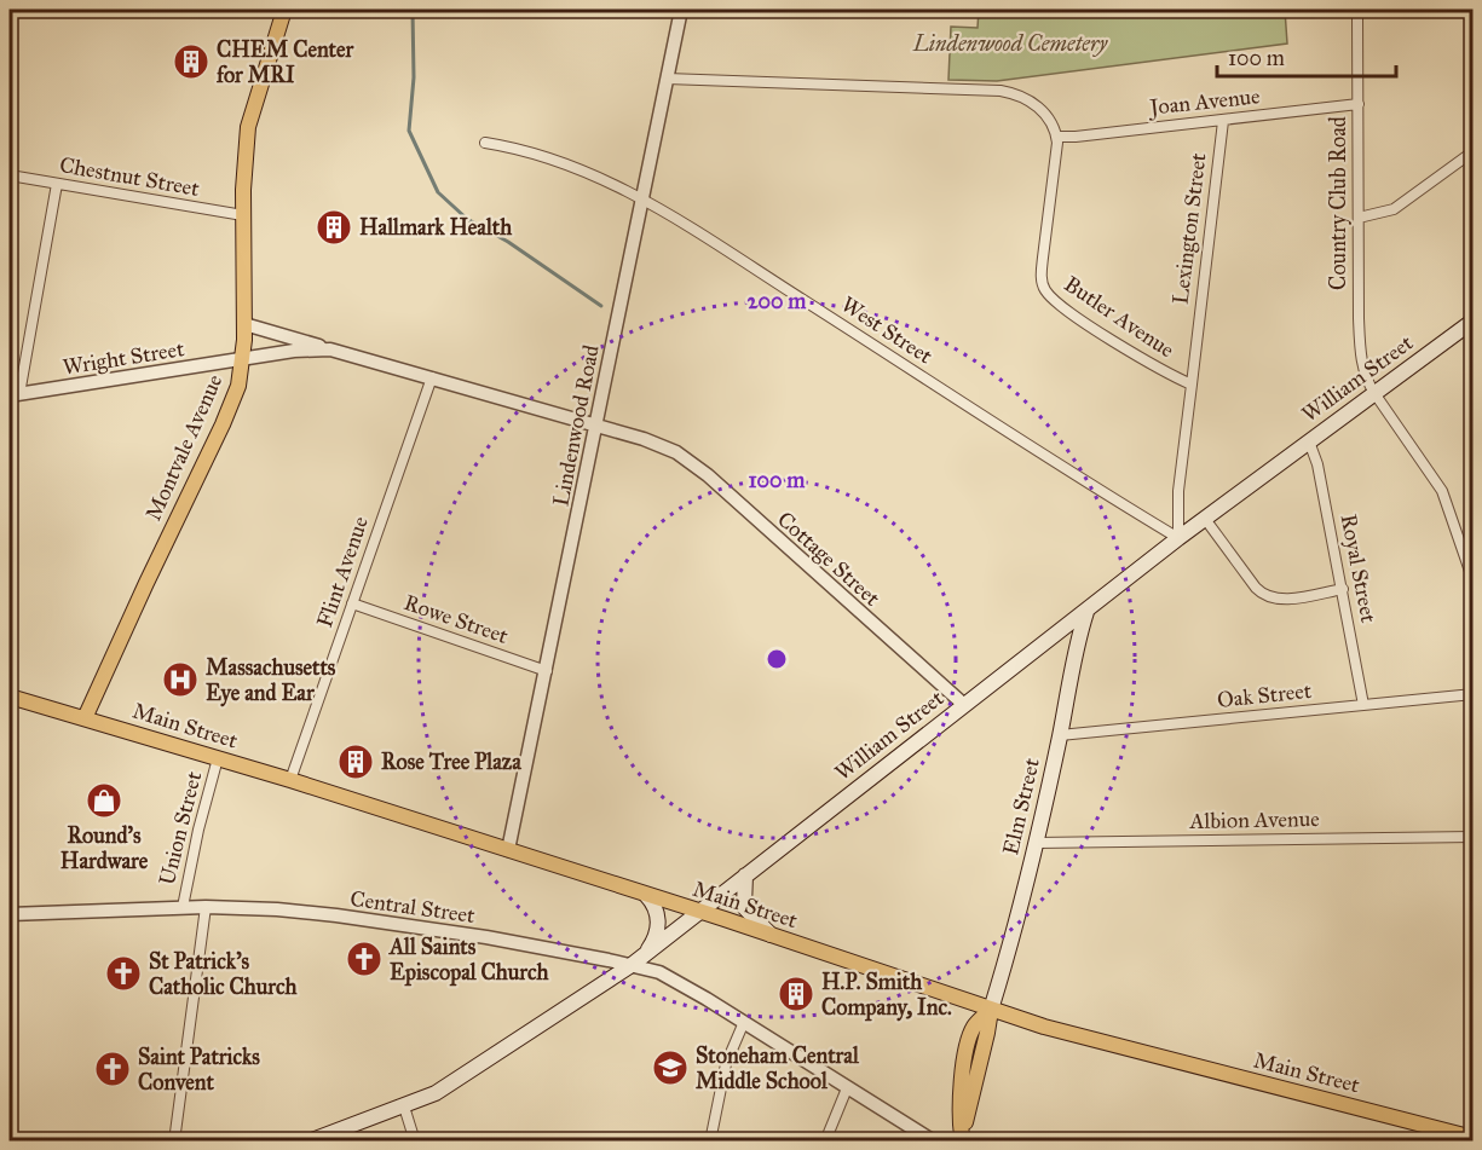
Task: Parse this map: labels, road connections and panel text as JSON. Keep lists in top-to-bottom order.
{
  "streets": {
    "main road": [
      "William Street",
      "Montvale Avenue",
      "Main Street",
      "Elm Street"
    ],
    "street": [
      "Joan Avenue",
      "Chestnut Street",
      "Country Club Road",
      "Lexington Street",
      "Butler Avenue",
      "West Street",
      "Wright Street",
      "Lindenwood Road",
      "Cottage Street",
      "Royal Street",
      "Flint Avenue",
      "Rowe Street",
      "Oak Street",
      "Albion Avenue",
      "Union Street",
      "Central Street"
    ]
  },
  "crossings": [
    ["Joan Avenue", "Country Club Road"],
    ["Joan Avenue", "Lexington Street"],
    ["Joan Avenue", "Butler Avenue"],
    ["Chestnut Street", "Montvale Avenue"],
    ["Country Club Road", "William Street"],
    ["Lexington Street", "Butler Avenue"],
    ["West Street", "William Street"],
    ["West Street", "Lindenwood Road"],
    ["Wright Street", "Montvale Avenue"],
    ["Wright Street", "Cottage Street"],
    ["William Street", "Cottage Street"],
    ["William Street", "Royal Street"],
    ["William Street", "Main Street"],
    ["William Street", "Elm Street"],
    ["William Street", "Central Street"],
    ["Lindenwood Road", "Cottage Street"],
    ["Lindenwood Road", "Rowe Street"],
    ["Lindenwood Road", "Main Street"],
    ["Montvale Avenue", "Cottage Street"],
    ["Montvale Avenue", "Main Street"],
    ["Cottage Street", "Flint Avenue"],
    ["Royal Street", "Oak Street"],
    ["Flint Avenue", "Rowe Street"],
    ["Flint Avenue", "Main Street"],
    ["Oak Street", "Elm Street"],
    ["Main Street", "Elm Street"],
    ["Main Street", "Union Street"],
    ["Elm Street", "Albion Avenue"],
    ["Union Street", "Central Street"]
  ],
  "parks": ["Lindenwood Cemetery"],
  "places": {
    "building": [
      "CHEM Center for MRI",
      "Hallmark Health",
      "Rose Tree Plaza",
      "H.P. Smith Company, Inc."
    ],
    "hospital": ["Massachusetts Eye and Ear"],
    "shop": ["Round's Hardware"],
    "church": ["All Saints Episcopal Church", "St Patrick's Catholic Church", "Saint Patricks Convent"],
    "school or university": ["Stoneham Central Middle School"]
  },
  "scale_bar": "100 m",
  "rings": ["200 m", "100 m"]
}
